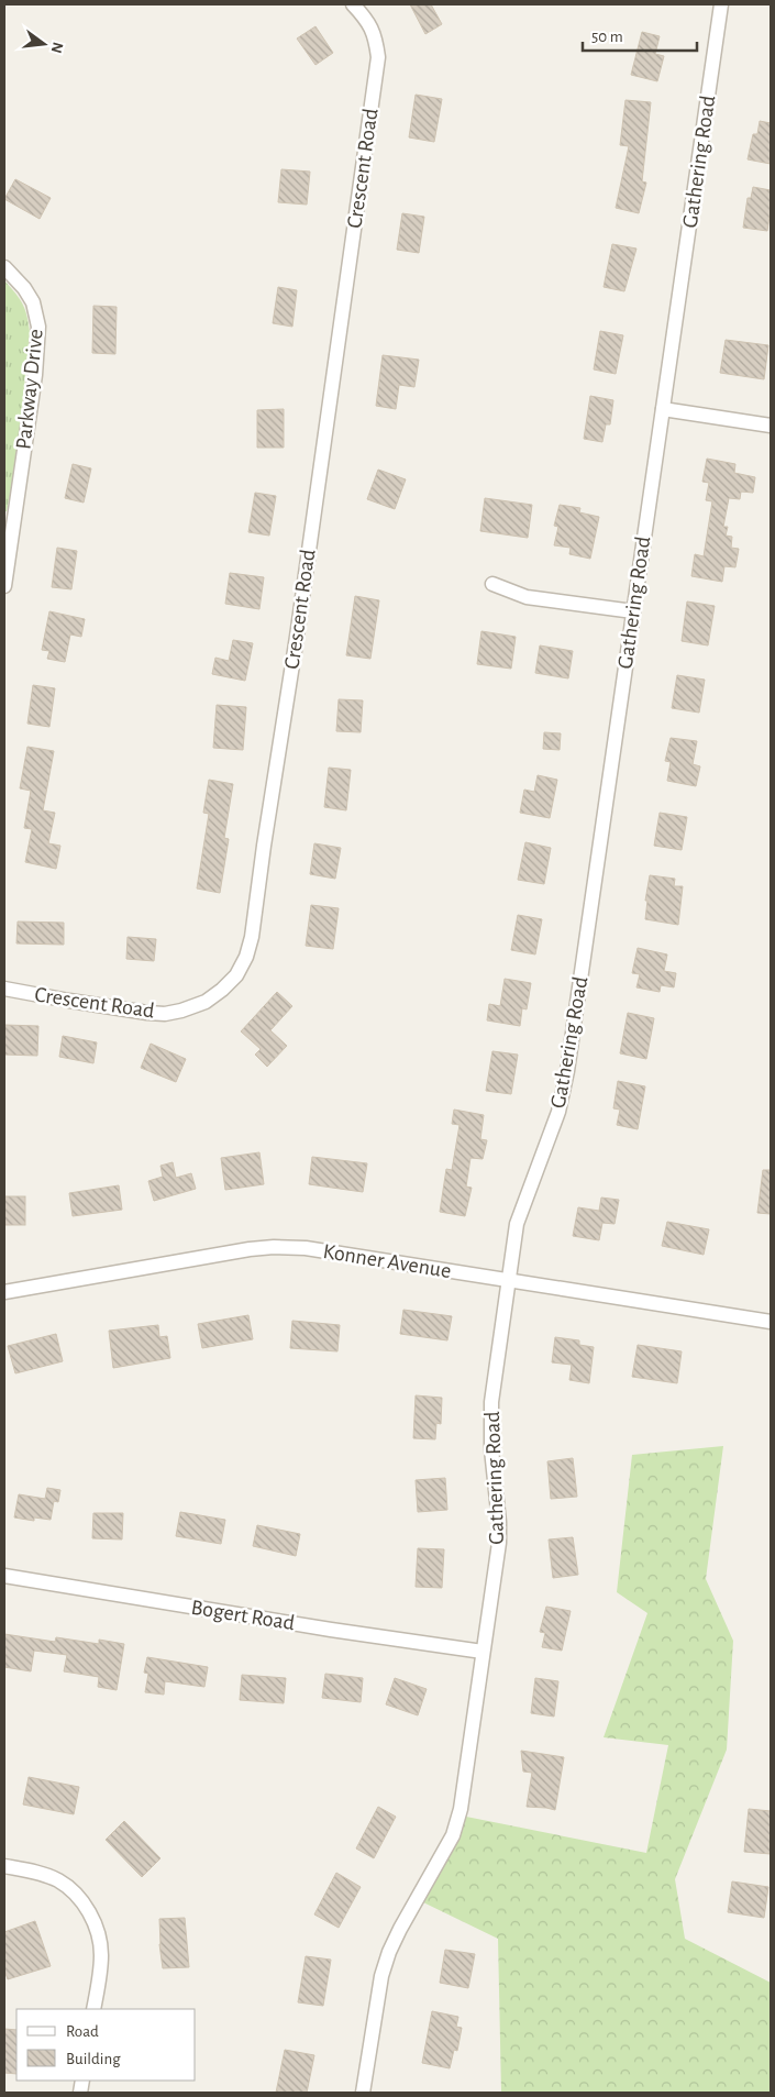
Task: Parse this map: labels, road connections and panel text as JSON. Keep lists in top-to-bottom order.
{
  "streets": {
    "street": [
      "Gathering Road",
      "Crescent Road",
      "Parkway Drive",
      "Konner Avenue",
      "Bogert Road"
    ]
  },
  "crossings": [
    ["Gathering Road", "Konner Avenue"],
    ["Gathering Road", "Bogert Road"]
  ],
  "legend": ["Road", "Building"],
  "scale_bar": "50 m",
  "north": "right"
}
